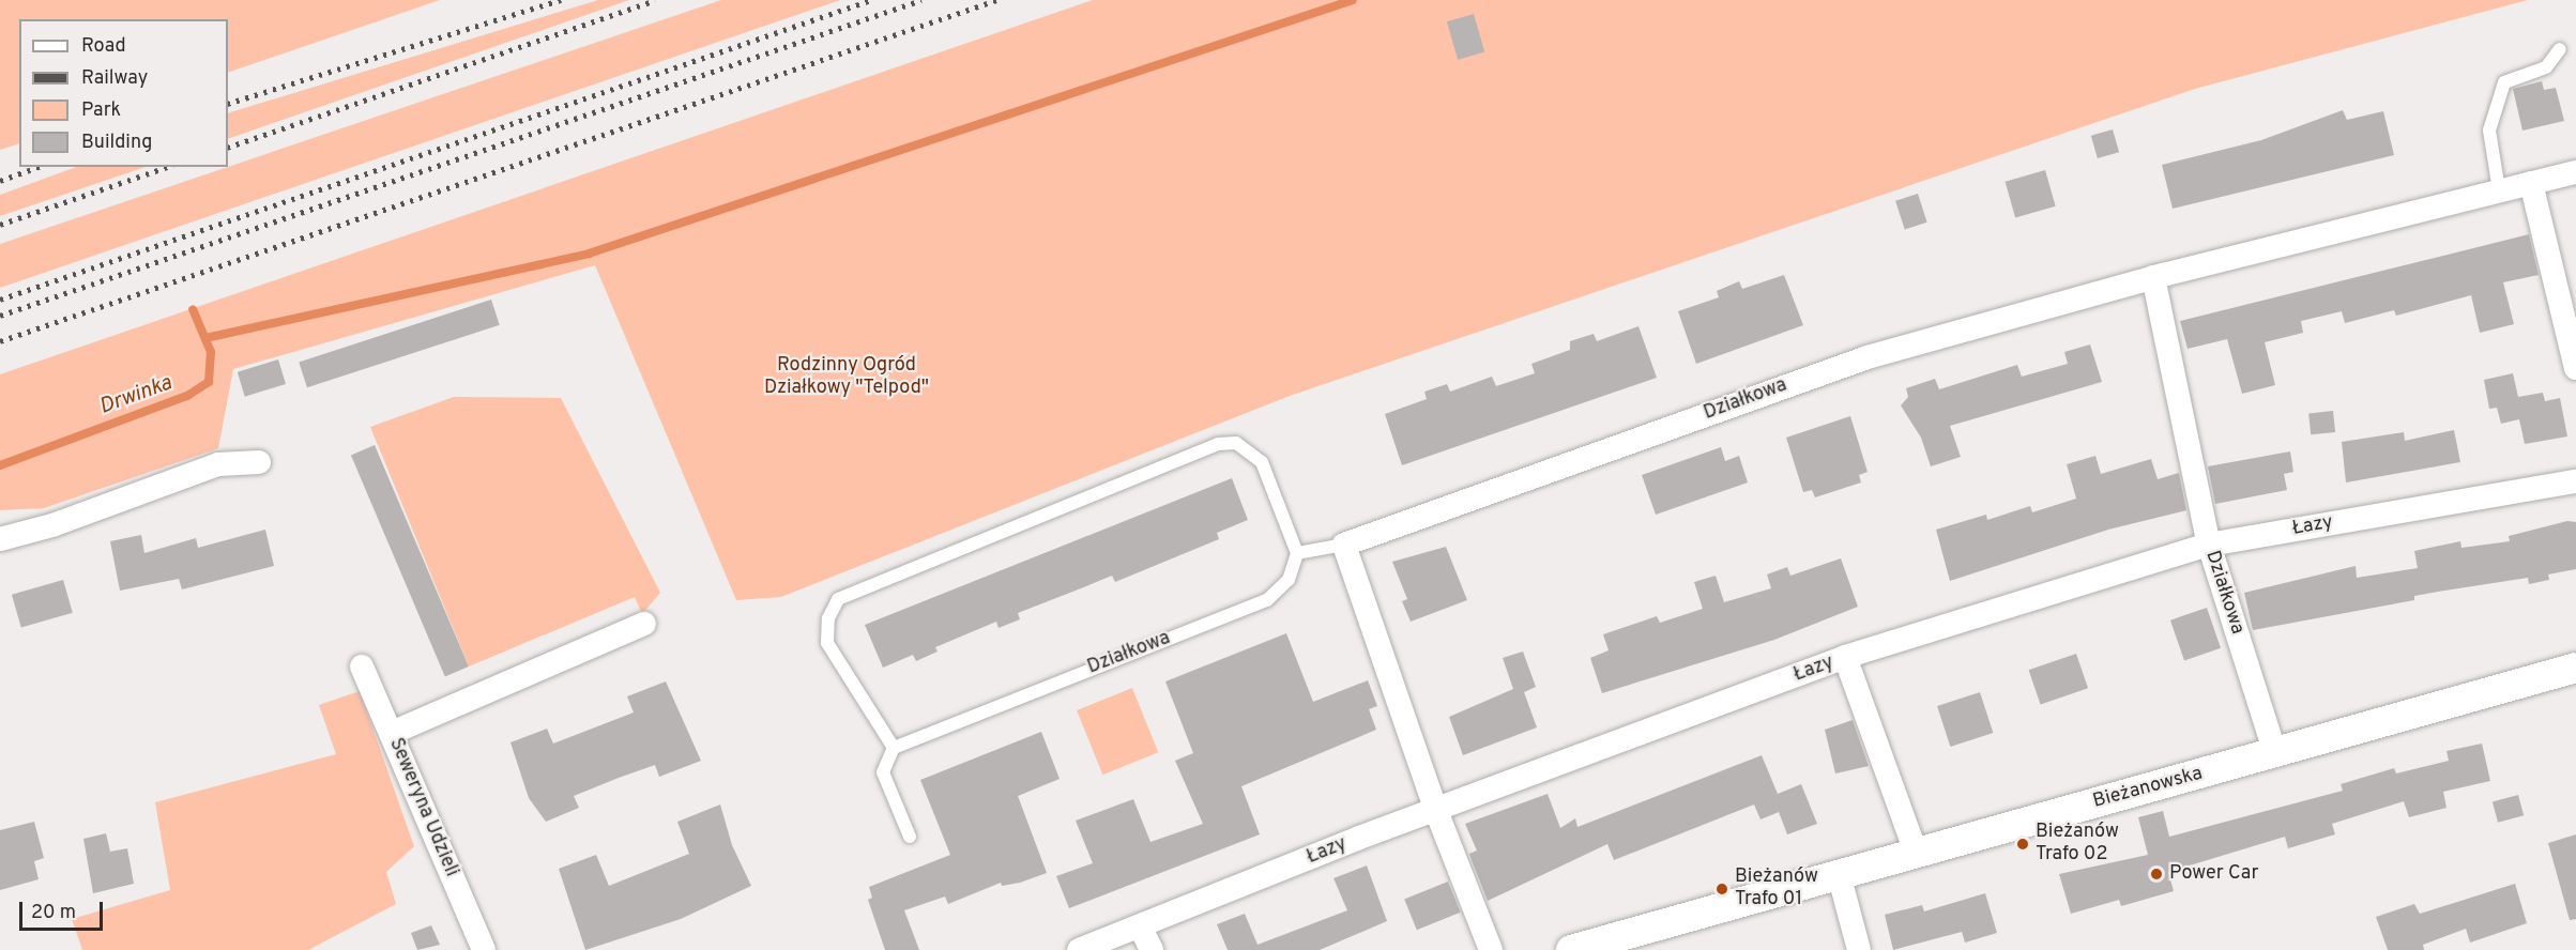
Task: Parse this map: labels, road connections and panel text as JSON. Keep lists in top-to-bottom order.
{
  "streets": {
    "street": [
      "Działkowa",
      "Łazy",
      "Bieżanowska",
      "Seweryna Udzieli"
    ]
  },
  "crossings": [
    ["Działkowa", "Łazy"],
    ["Działkowa", "Bieżanowska"]
  ],
  "water": ["Drwinka"],
  "parks": ["Rodzinny Ogród Działkowy \"Telpod\""],
  "places": ["Bieżanów Trafo 02", "Power Car", "Bieżanów Trafo 01"],
  "legend": [
    "Road",
    "Railway",
    "Park",
    "Building"
  ],
  "scale_bar": "20 m"
}
